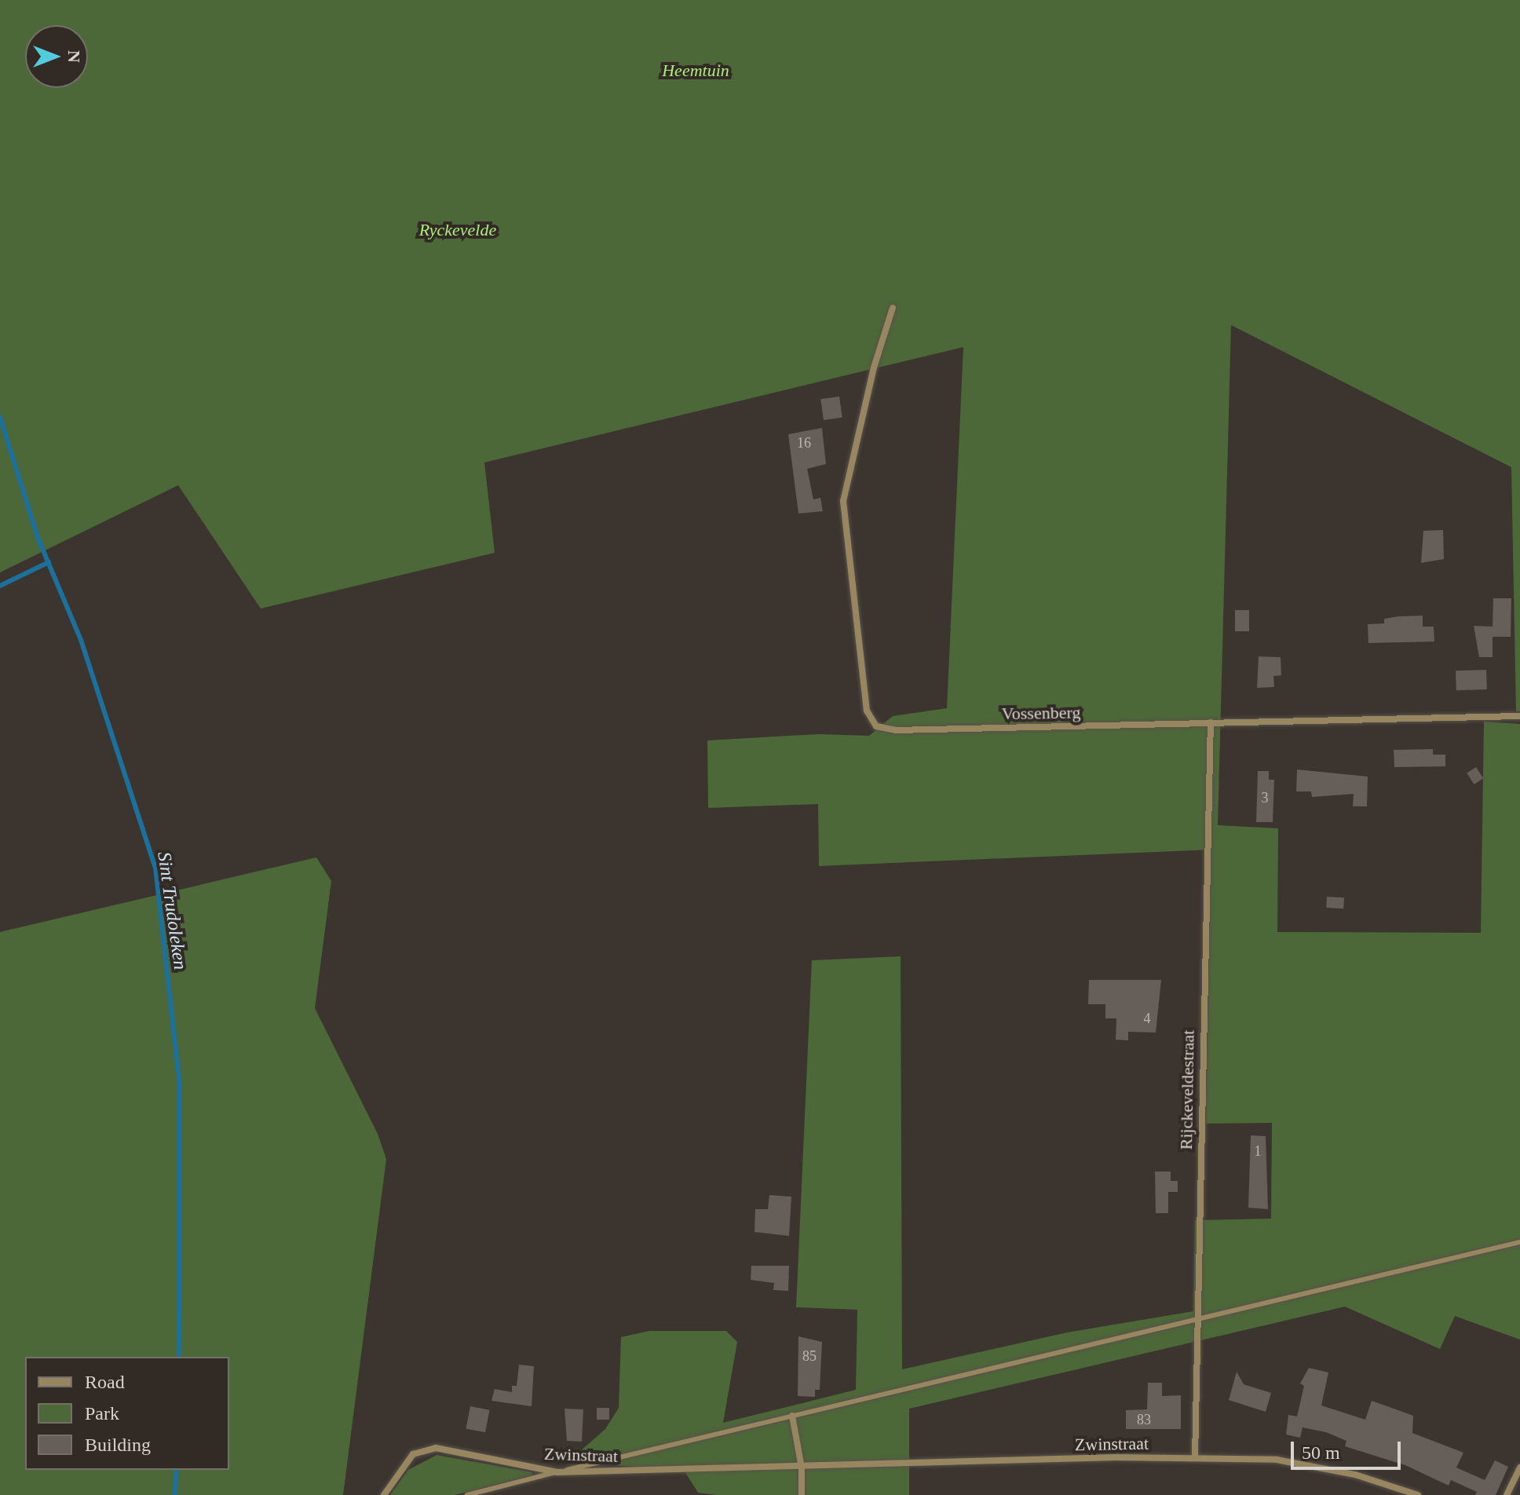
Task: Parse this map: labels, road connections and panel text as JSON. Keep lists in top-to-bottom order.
{
  "streets": {
    "street": ["Vossenberg", "Rijckeveldestraat", "Zwinstraat"]
  },
  "crossings": [
    ["Vossenberg", "Rijckeveldestraat"],
    ["Rijckeveldestraat", "Zwinstraat"]
  ],
  "water": ["Sint Trudoleken"],
  "parks": ["Heemtuin", "Ryckevelde"],
  "house_numbers": [
    "16",
    "3",
    "4",
    "1",
    "85",
    "83"
  ],
  "legend": ["Road", "Park", "Building"],
  "scale_bar": "50 m",
  "north": "right"
}
